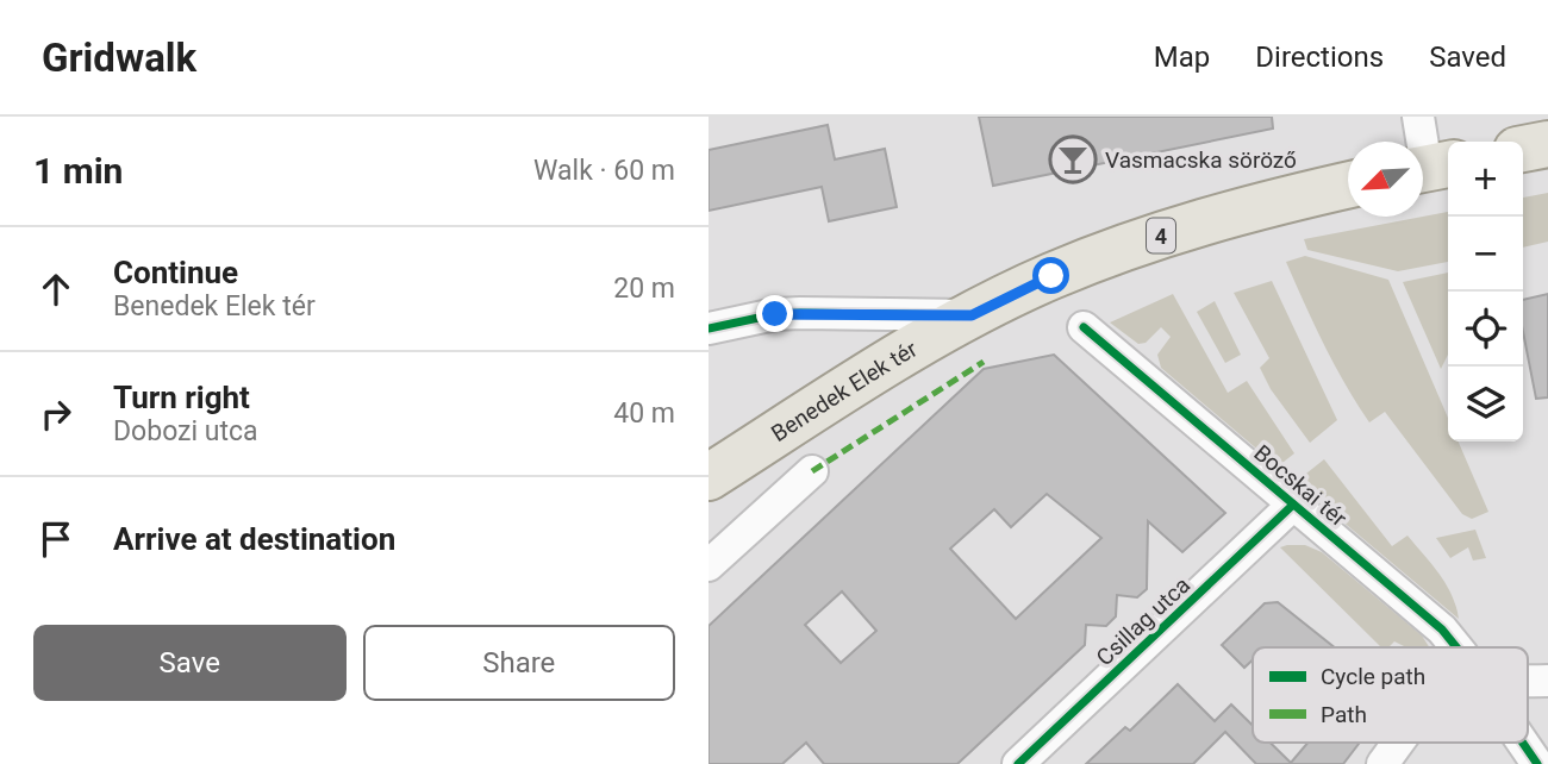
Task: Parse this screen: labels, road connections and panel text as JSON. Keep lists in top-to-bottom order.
{
  "streets": {
    "main road": ["4", "Benedek Elek tér"],
    "street": ["Bocskai tér", "Csillag utca"]
  },
  "crossings": [
    ["Bocskai tér", "Csillag utca"]
  ],
  "places": {
    "bar": ["Vasmacska söröző"]
  },
  "legend": ["Cycle path", "Path"],
  "north": "bottom left",
  "page": {
    "header": "Gridwalk",
    "nav": ["Map", "Directions", "Saved"],
    "heading": ["1 min", "Walk · 60 m"],
    "map_buttons": ["+", "−"],
    "list": [
      ["Continue", "Benedek Elek tér", "20 m"],
      ["Turn right", "Dobozi utca", "40 m"],
      "Arrive at destination"
    ],
    "buttons": ["Save", "Share"]
  }
}
